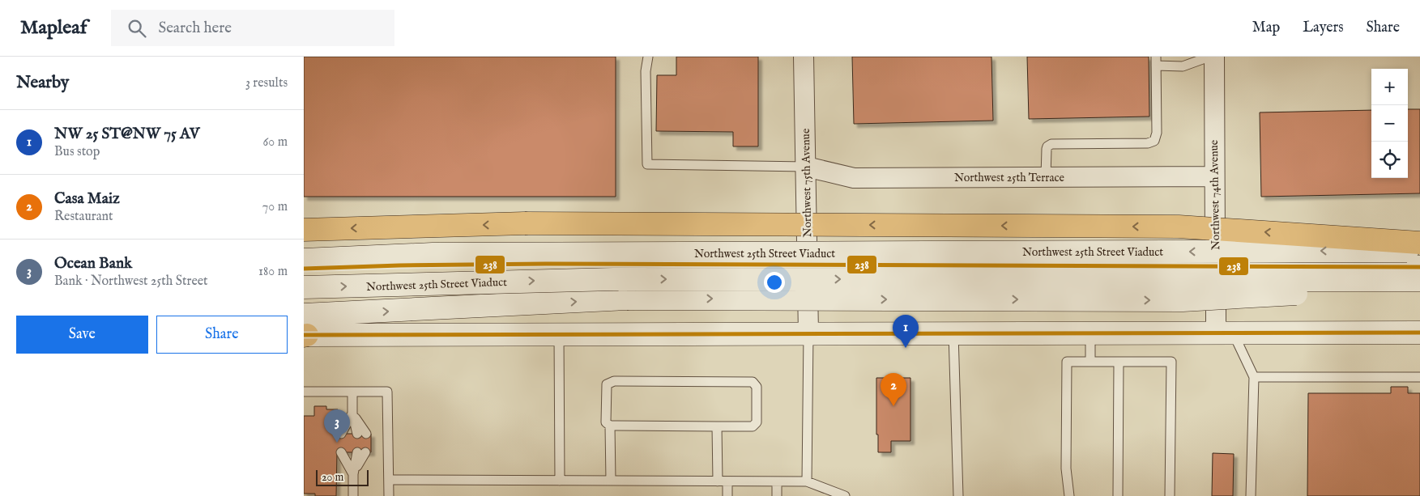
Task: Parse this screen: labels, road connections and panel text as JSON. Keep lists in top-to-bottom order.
{
  "streets": {
    "main road": ["Northwest 25th Street Viaduct"],
    "street": ["Northwest 25th Terrace", "Northwest 75th Avenue", "Northwest 74th Avenue"]
  },
  "crossings": [
    ["Northwest 25th Terrace", "Northwest 75th Avenue"],
    ["Northwest 25th Terrace", "Northwest 74th Avenue"]
  ],
  "lines": ["transit line 238"],
  "scale_bar": "20 m",
  "page": {
    "header": "Mapleaf",
    "search": "Search here",
    "nav": ["Map", "Layers", "Share"],
    "heading": ["Nearby", "3 results"],
    "map_buttons": ["+", "−"],
    "list": [
      {
        "mark": "1",
        "name": "NW 25 ST@NW 75 AV",
        "note": "Bus stop",
        "value": "60 m"
      },
      {
        "mark": "2",
        "name": "Casa Maiz",
        "note": "Restaurant",
        "value": "70 m"
      },
      {
        "mark": "3",
        "name": "Ocean Bank",
        "note": "Bank · Northwest 25th Street",
        "value": "180 m"
      }
    ],
    "buttons": ["Save", "Share"],
    "pins": ["1", "2", "3"],
    "scale": "20 m"
  }
}
